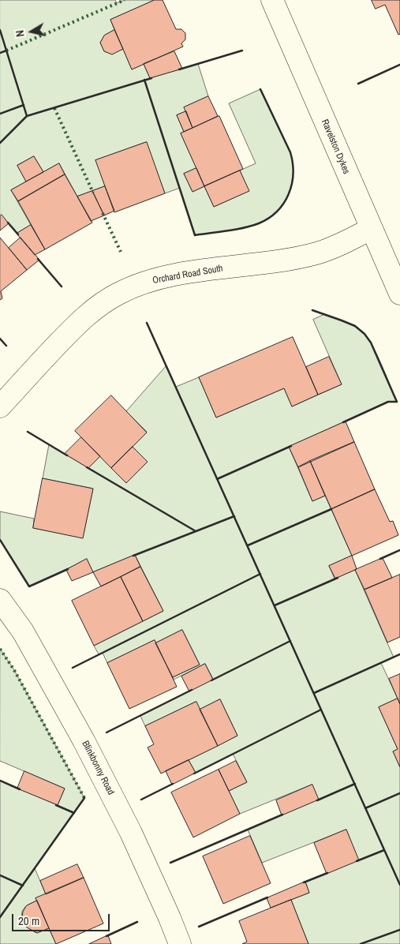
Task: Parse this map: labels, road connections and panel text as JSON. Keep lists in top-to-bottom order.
{
  "streets": {
    "street": ["Ravelston Dykes", "Orchard Road South", "Blinkbonny Road"]
  },
  "crossings": [
    ["Ravelston Dykes", "Orchard Road South"]
  ],
  "scale_bar": "20 m",
  "north": "left"
}
